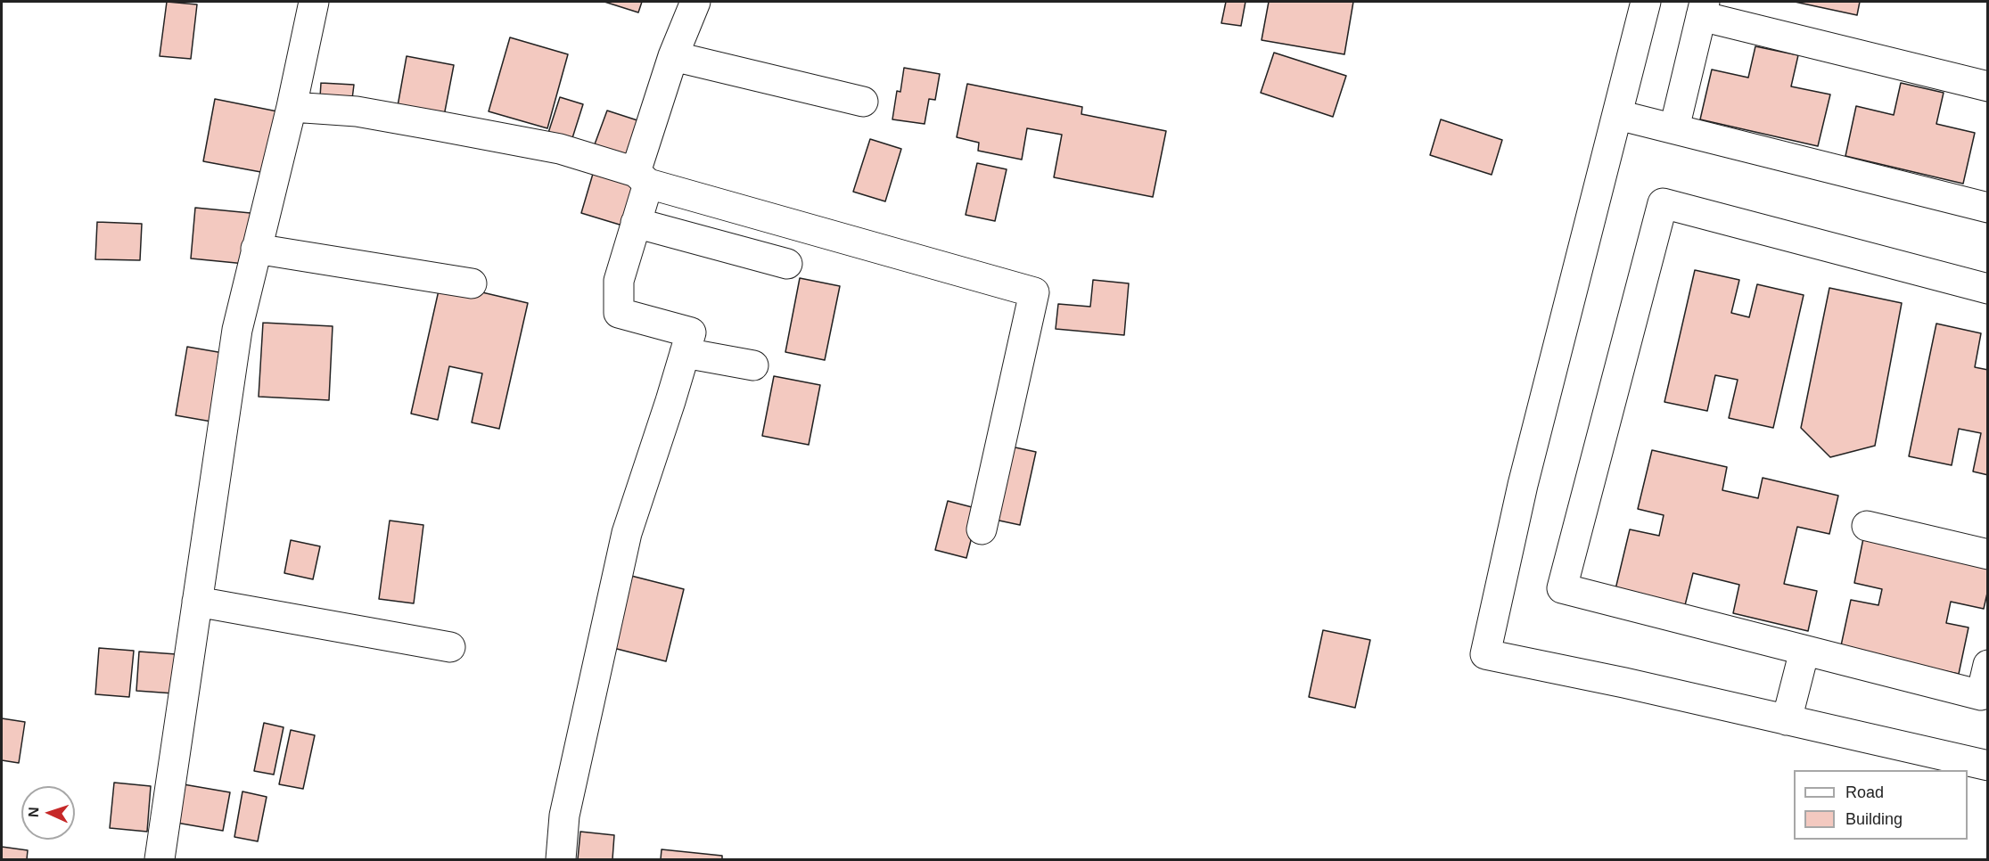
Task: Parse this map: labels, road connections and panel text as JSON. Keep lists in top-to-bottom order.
{
  "legend": ["Road", "Building"],
  "north": "left"
}
